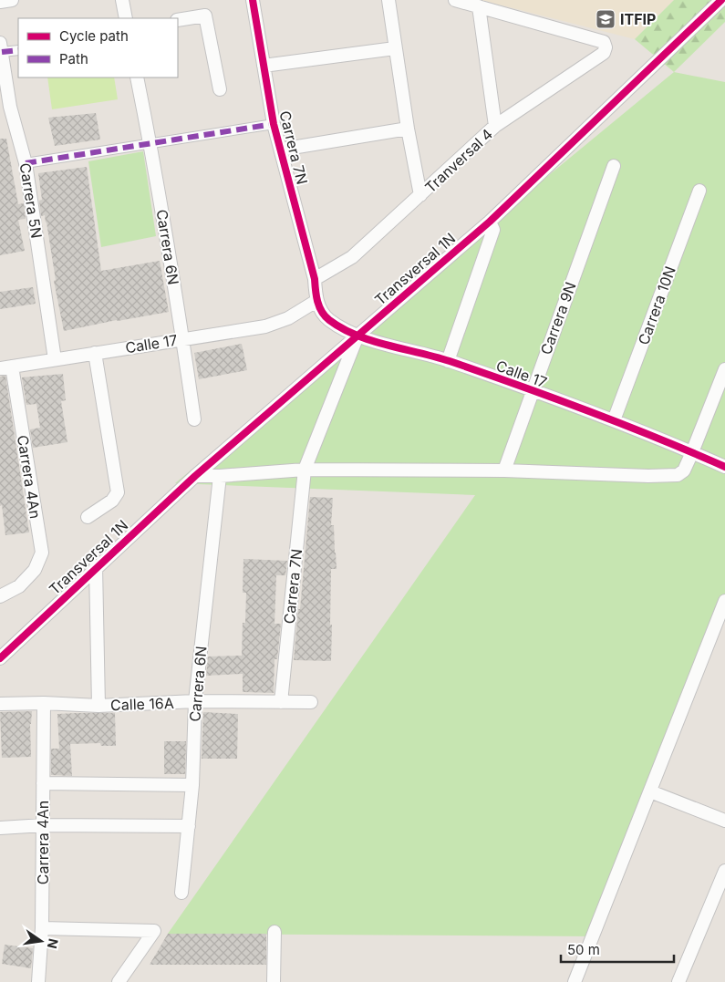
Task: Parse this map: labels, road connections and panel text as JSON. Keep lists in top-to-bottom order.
{
  "streets": {
    "street": [
      "Carrera 7N",
      "Tranversal 4",
      "Carrera 5N",
      "Carrera 6N",
      "Transversal 1N",
      "Carrera 10N",
      "Carrera 9N",
      "Calle 17",
      "Carrera 4An",
      "Calle 16A"
    ]
  },
  "crossings": [
    ["Carrera 7N", "Tranversal 4"],
    ["Carrera 7N", "Transversal 1N"],
    ["Carrera 7N", "Calle 17"],
    ["Carrera 7N", "Calle 16A"],
    ["Carrera 5N", "Calle 17"],
    ["Carrera 6N", "Calle 17"],
    ["Carrera 6N", "Calle 16A"],
    ["Transversal 1N", "Calle 17"],
    ["Carrera 10N", "Calle 17"],
    ["Carrera 9N", "Calle 17"],
    ["Calle 17", "Carrera 4An"],
    ["Carrera 4An", "Calle 16A"]
  ],
  "places": {
    "school or university": ["ITFIP"]
  },
  "legend": ["Cycle path", "Path"],
  "scale_bar": "50 m",
  "north": "right"
}
